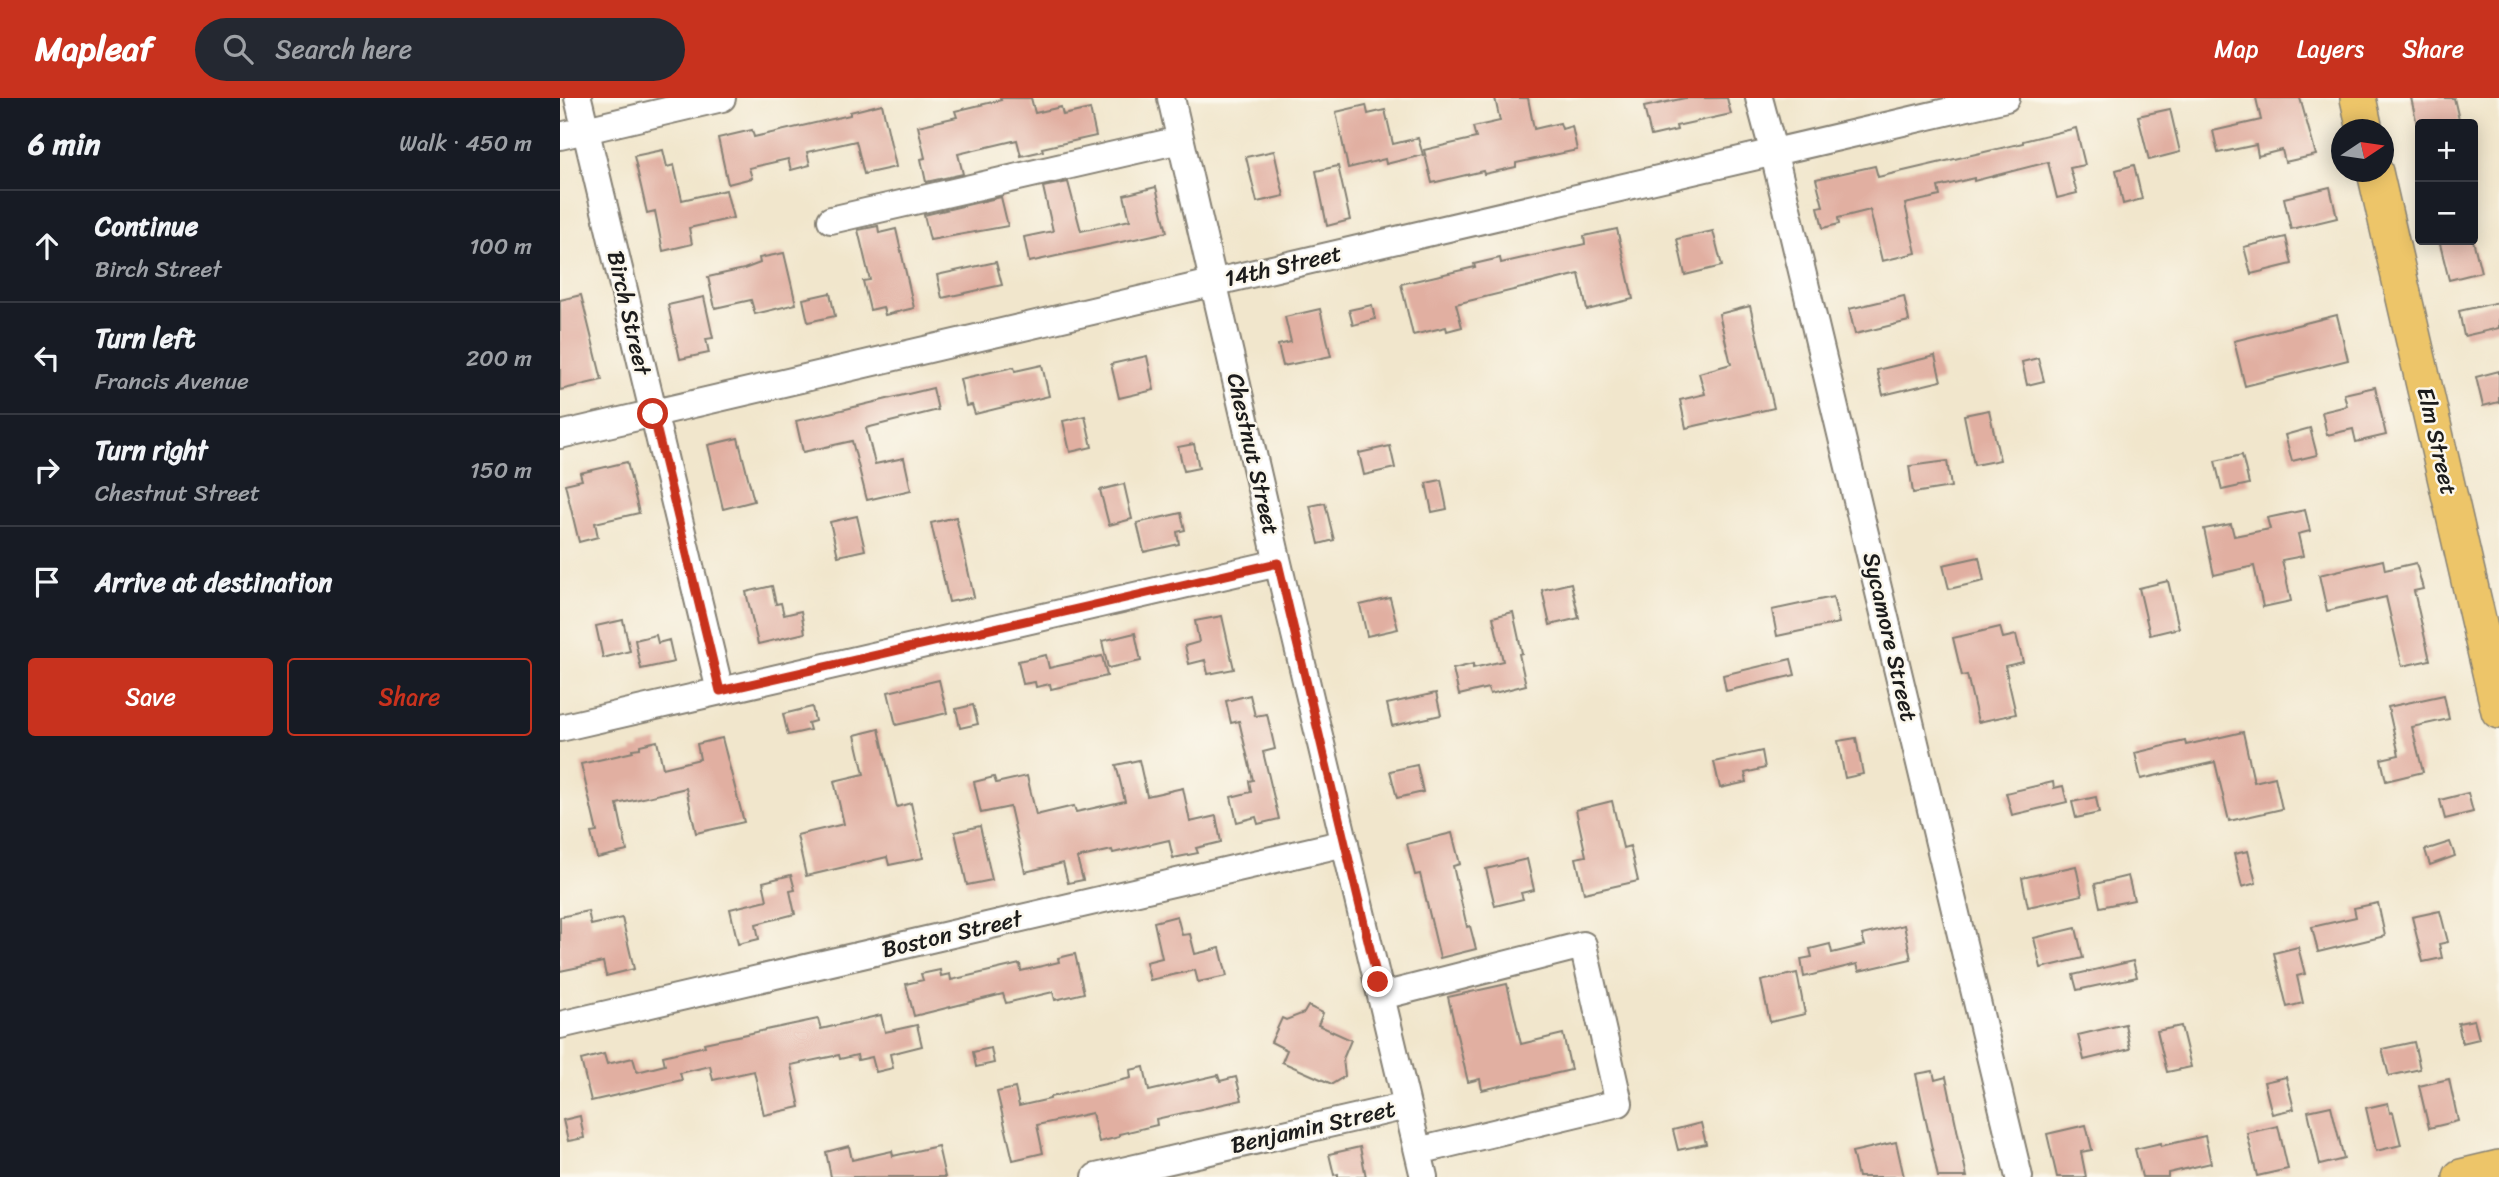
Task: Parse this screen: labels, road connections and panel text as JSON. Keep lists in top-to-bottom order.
{
  "streets": {
    "main road": ["Elm Street"],
    "street": [
      "14th Street",
      "Birch Street",
      "Chestnut Street",
      "Sycamore Street",
      "Boston Street",
      "Benjamin Street"
    ]
  },
  "crossings": [
    ["14th Street", "Birch Street"],
    ["14th Street", "Chestnut Street"],
    ["14th Street", "Sycamore Street"],
    ["Chestnut Street", "Boston Street"],
    ["Chestnut Street", "Benjamin Street"]
  ],
  "north": "right",
  "page": {
    "header": "Mapleaf",
    "search": "Search here",
    "nav": ["Map", "Layers", "Share"],
    "heading": ["6 min", "Walk · 450 m"],
    "map_buttons": ["+", "−"],
    "list": [
      ["Continue", "Birch Street", "100 m"],
      ["Turn left", "Francis Avenue", "200 m"],
      ["Turn right", "Chestnut Street", "150 m"],
      "Arrive at destination"
    ],
    "buttons": ["Save", "Share"]
  }
}
